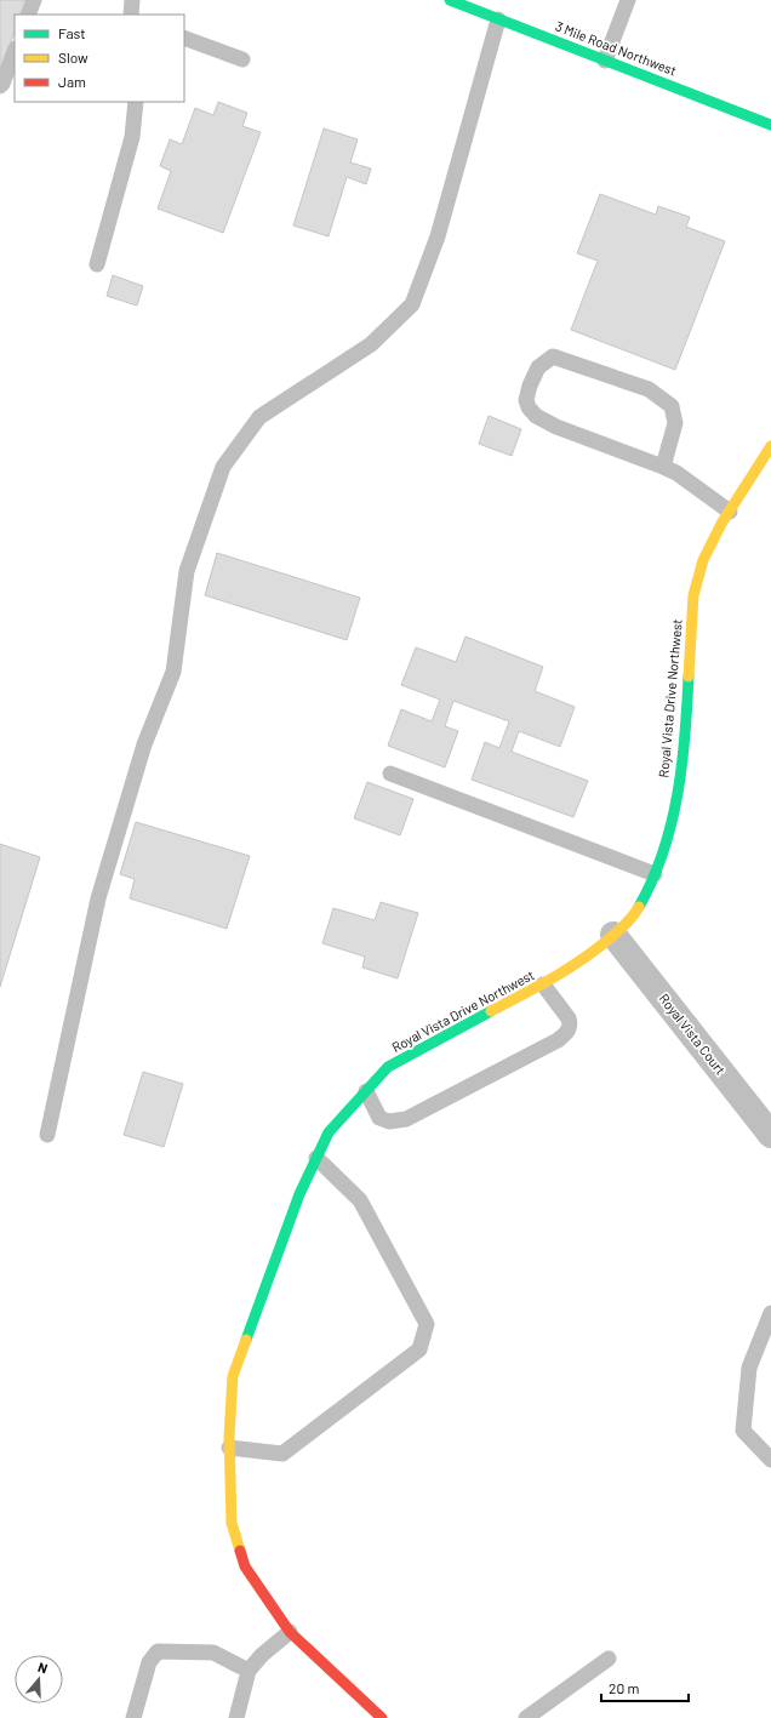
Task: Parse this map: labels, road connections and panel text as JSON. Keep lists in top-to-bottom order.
{
  "streets": {
    "street": ["3 Mile Road Northwest", "Royal Vista Drive Northwest", "Royal Vista Court"]
  },
  "crossings": [
    ["Royal Vista Drive Northwest", "Royal Vista Court"]
  ],
  "legend": ["Fast", "Slow", "Jam"],
  "scale_bar": "20 m",
  "north": "top"
}
